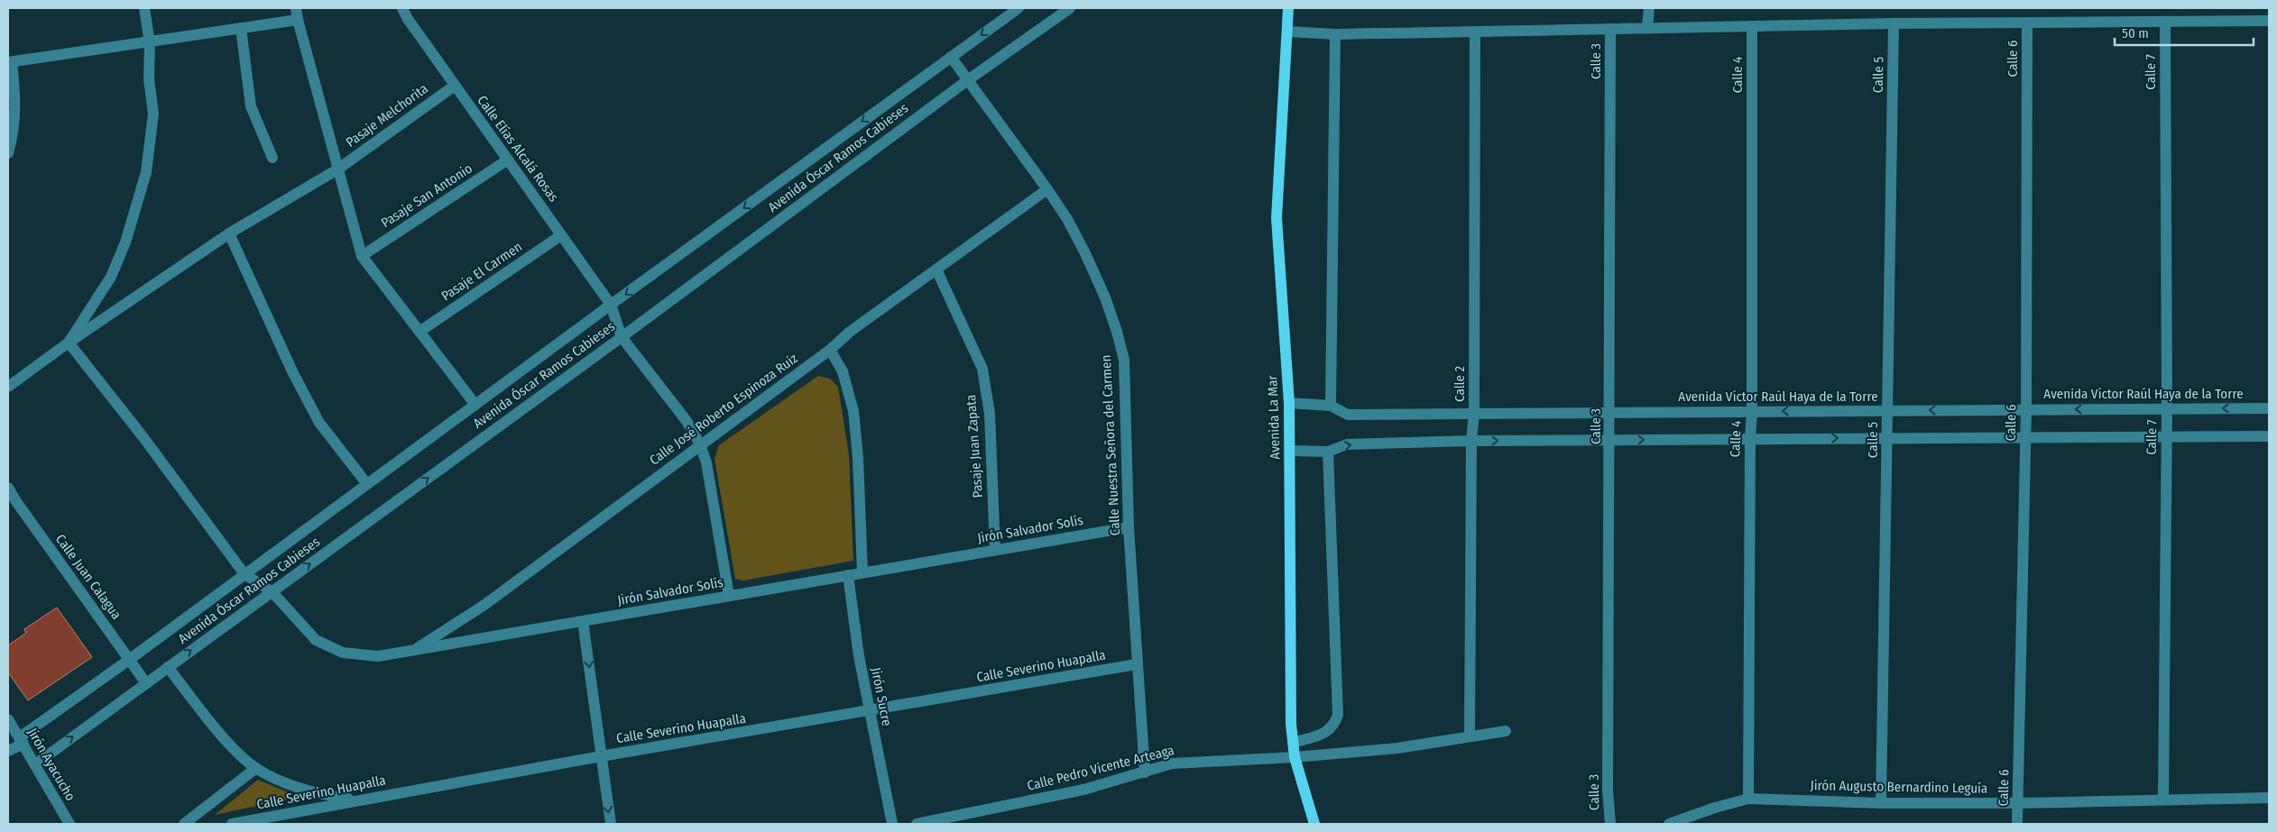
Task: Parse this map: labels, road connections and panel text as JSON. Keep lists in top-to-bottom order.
{
  "streets": {
    "main road": ["Avenida La Mar"],
    "street": [
      "Calle 6",
      "Calle 3",
      "Calle 7",
      "Calle 4",
      "Calle 5",
      "Pasaje Melchorita",
      "Calle Elías Alcalá Rosas",
      "Avenida Óscar Ramos Cabieses",
      "Pasaje San Antonio",
      "Pasaje El Carmen",
      "Calle 2",
      "Avenida Víctor Raúl Haya de la Torre",
      "Calle José Roberto Espinoza Ruíz",
      "Calle Nuestra Señora del Carmen",
      "Pasaje Juan Zapata",
      "Jirón Salvador Solís",
      "Calle Juan Calagua",
      "Calle Severino Huapalla",
      "Jirón Sucre",
      "Jirón Ayacucho",
      "Calle Pedro Vicente Arteaga",
      "Jirón Augusto Bernardino Leguía"
    ]
  },
  "crossings": [
    ["Calle 6", "Avenida Víctor Raúl Haya de la Torre"],
    ["Calle 6", "Jirón Augusto Bernardino Leguía"],
    ["Calle 3", "Avenida Víctor Raúl Haya de la Torre"],
    ["Calle 7", "Avenida Víctor Raúl Haya de la Torre"],
    ["Calle 7", "Jirón Augusto Bernardino Leguía"],
    ["Calle 4", "Avenida Víctor Raúl Haya de la Torre"],
    ["Calle 4", "Jirón Augusto Bernardino Leguía"],
    ["Calle 5", "Avenida Víctor Raúl Haya de la Torre"],
    ["Calle 5", "Jirón Augusto Bernardino Leguía"],
    ["Pasaje Melchorita", "Calle Elías Alcalá Rosas"],
    ["Calle Elías Alcalá Rosas", "Avenida Óscar Ramos Cabieses"],
    ["Calle Elías Alcalá Rosas", "Pasaje San Antonio"],
    ["Calle Elías Alcalá Rosas", "Pasaje El Carmen"],
    ["Calle Elías Alcalá Rosas", "Calle José Roberto Espinoza Ruíz"],
    ["Calle Elías Alcalá Rosas", "Jirón Salvador Solís"],
    ["Avenida Óscar Ramos Cabieses", "Calle Nuestra Señora del Carmen"],
    ["Avenida Óscar Ramos Cabieses", "Jirón Salvador Solís"],
    ["Avenida Óscar Ramos Cabieses", "Calle Juan Calagua"],
    ["Avenida Óscar Ramos Cabieses", "Jirón Ayacucho"],
    ["Calle 2", "Avenida Víctor Raúl Haya de la Torre"],
    ["Calle 2", "Calle Pedro Vicente Arteaga"],
    ["Avenida Víctor Raúl Haya de la Torre", "Avenida La Mar"],
    ["Calle José Roberto Espinoza Ruíz", "Calle Nuestra Señora del Carmen"],
    ["Calle José Roberto Espinoza Ruíz", "Pasaje Juan Zapata"],
    ["Calle José Roberto Espinoza Ruíz", "Jirón Salvador Solís"],
    ["Avenida La Mar", "Calle Pedro Vicente Arteaga"],
    ["Calle Nuestra Señora del Carmen", "Jirón Salvador Solís"],
    ["Calle Nuestra Señora del Carmen", "Calle Severino Huapalla"],
    ["Calle Nuestra Señora del Carmen", "Calle Pedro Vicente Arteaga"],
    ["Pasaje Juan Zapata", "Jirón Salvador Solís"],
    ["Jirón Salvador Solís", "Jirón Sucre"],
    ["Calle Severino Huapalla", "Jirón Sucre"]
  ],
  "scale_bar": "50 m"
}
